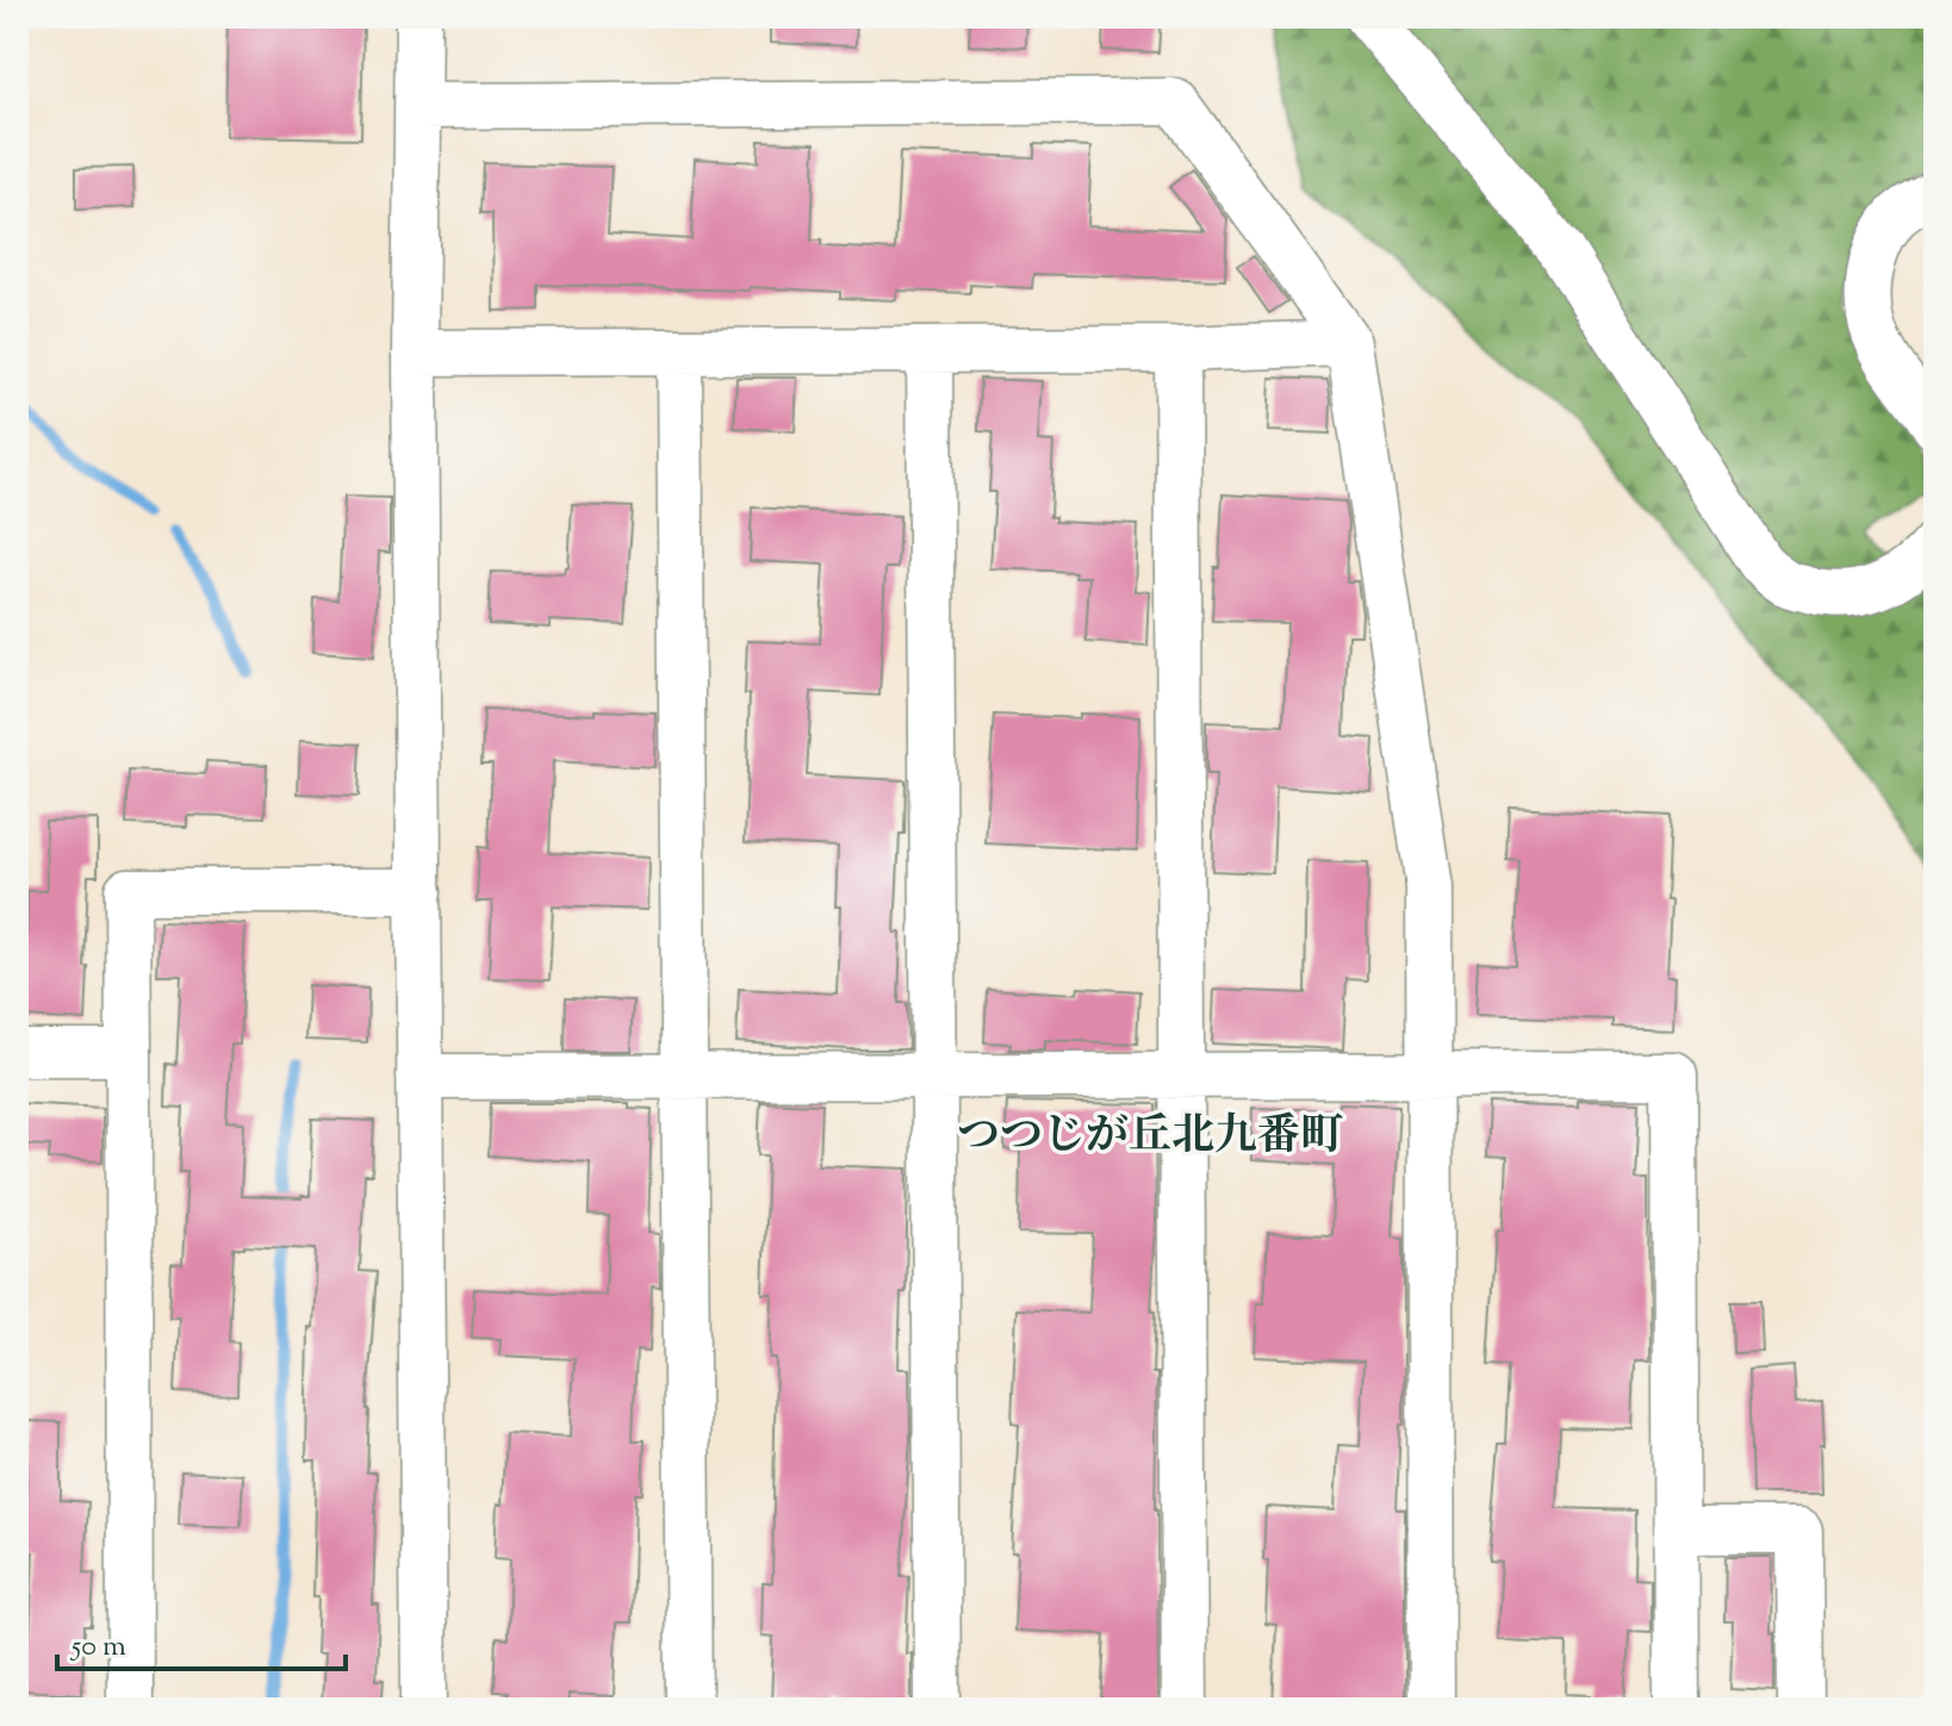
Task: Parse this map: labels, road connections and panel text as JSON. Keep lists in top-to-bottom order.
{
  "districts": ["つつじが丘北九番町"],
  "scale_bar": "50 m"
}
